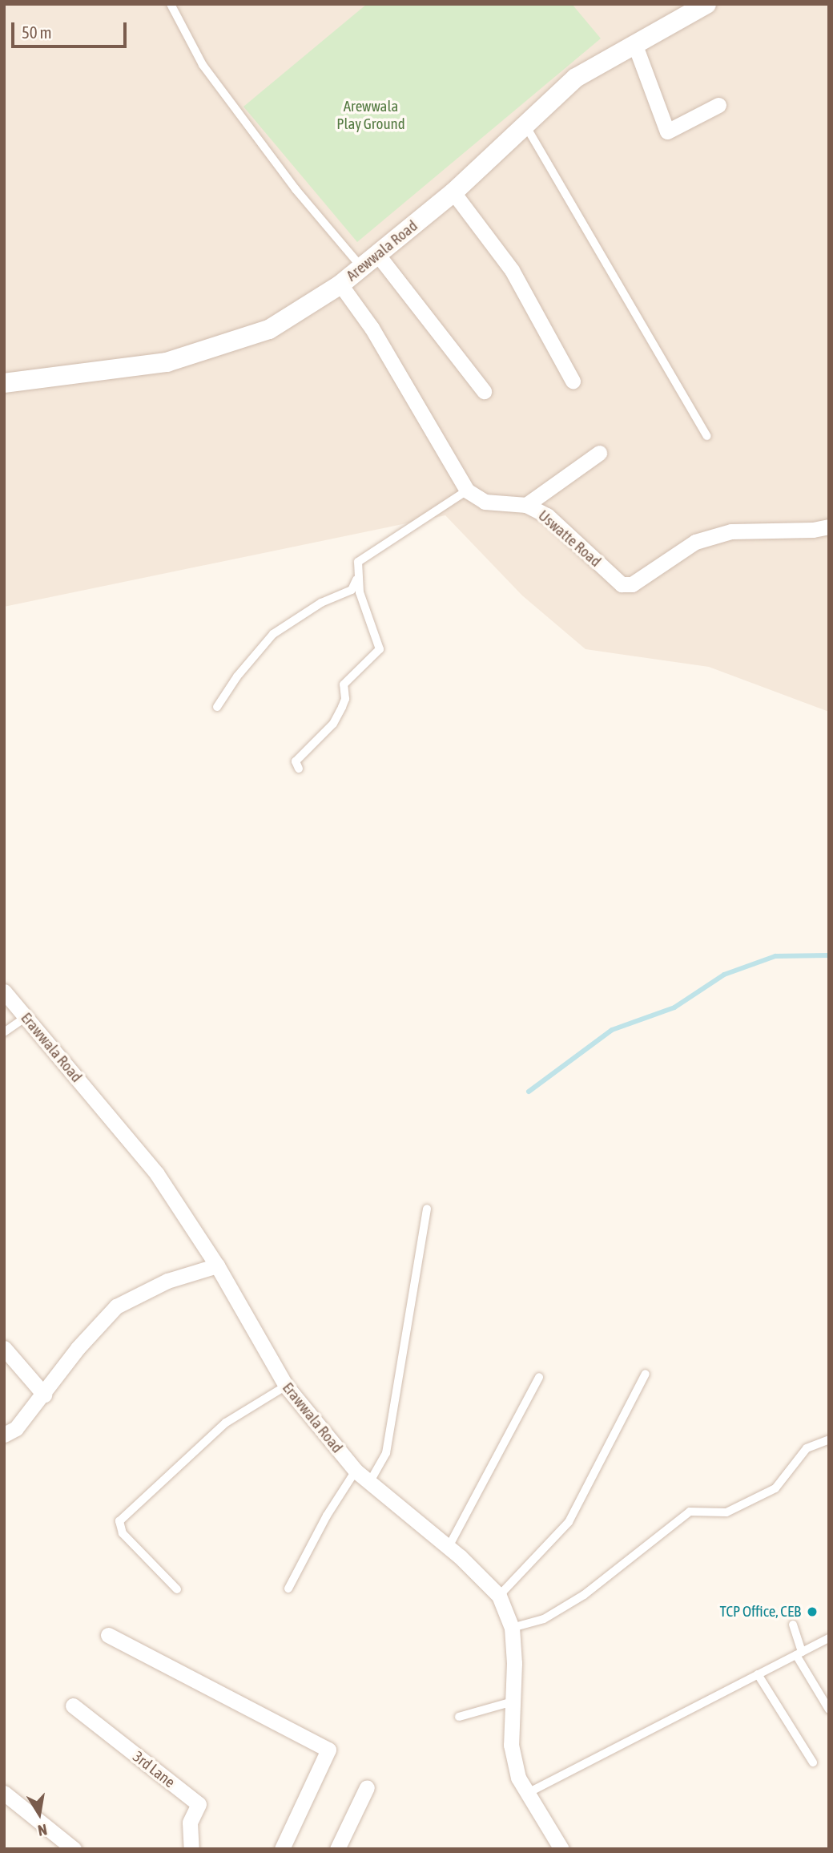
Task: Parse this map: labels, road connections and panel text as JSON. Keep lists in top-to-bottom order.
{
  "streets": {
    "street": [
      "Arewwala Road",
      "Uswatte Road",
      "Erawwala Road",
      "3rd Lane"
    ]
  },
  "parks": ["Arewwala Play Ground"],
  "places": ["TCP Office, CEB"],
  "scale_bar": "50 m",
  "north": "bottom"
}
